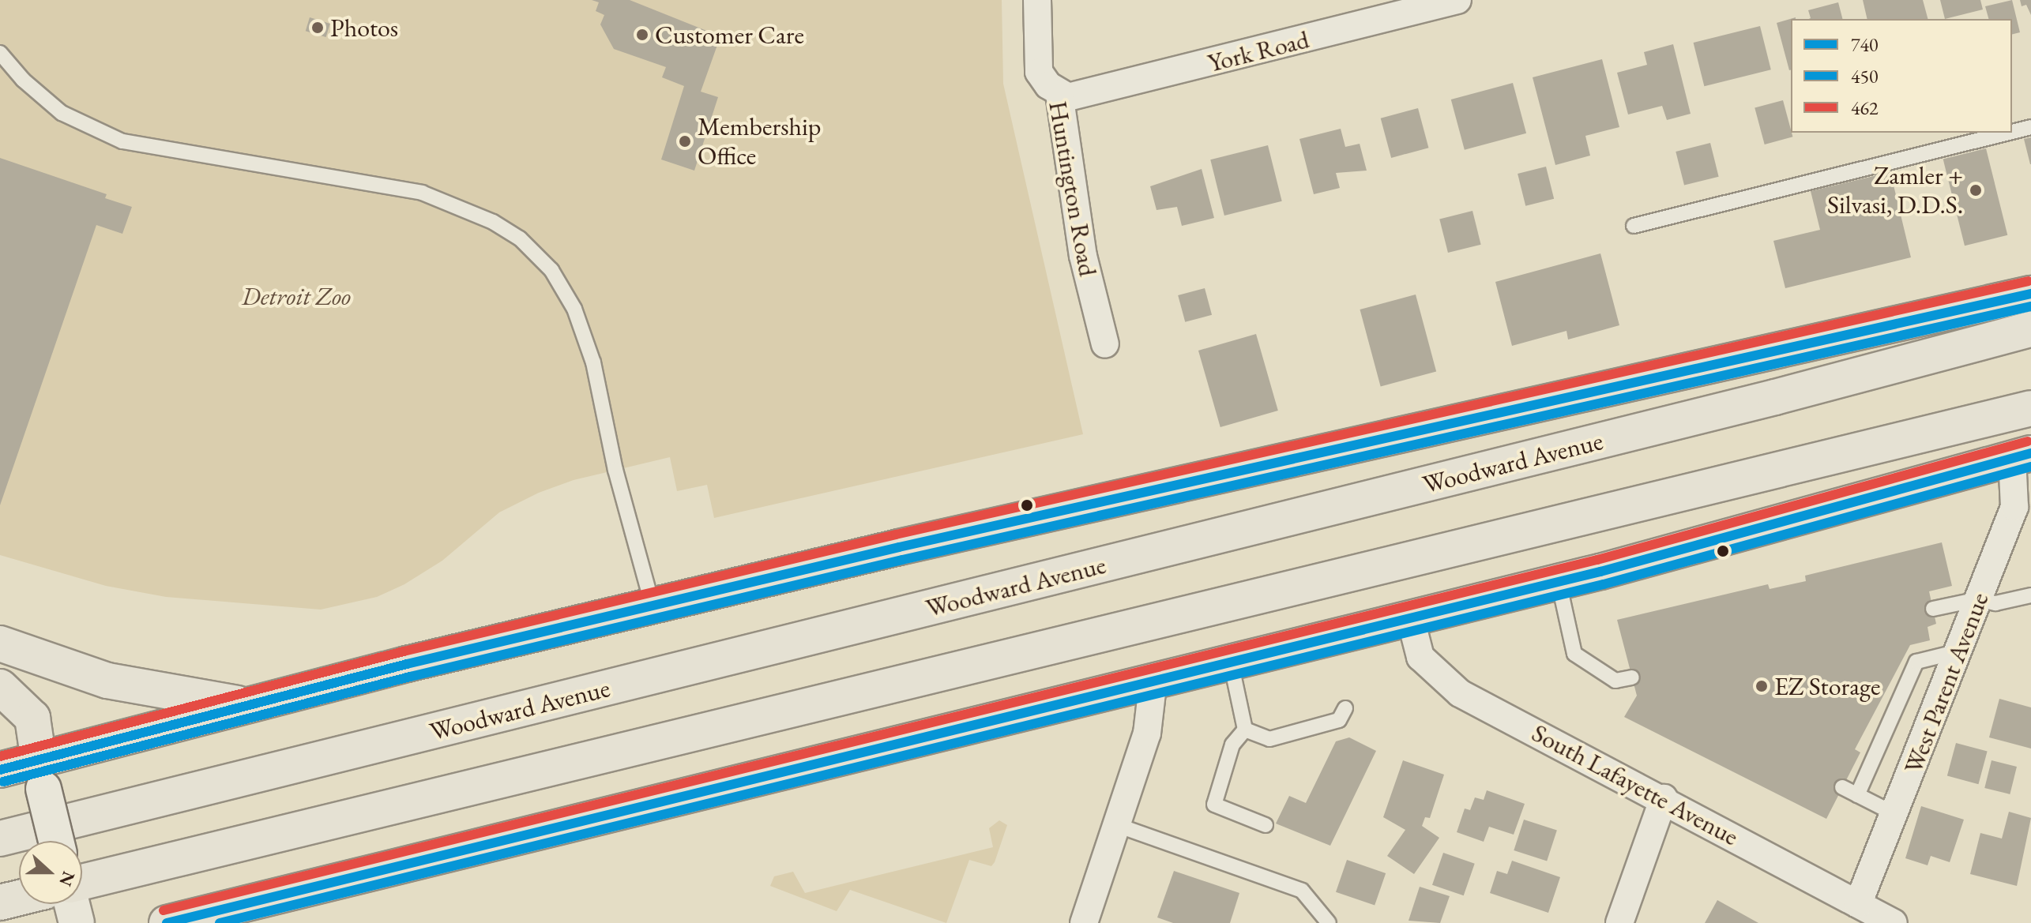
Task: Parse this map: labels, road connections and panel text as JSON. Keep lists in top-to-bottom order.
{
  "streets": {
    "main road": ["Woodward Avenue"],
    "street": [
      "York Road",
      "Huntington Road",
      "West Parent Avenue",
      "South Lafayette Avenue"
    ]
  },
  "crossings": [
    ["York Road", "Huntington Road"],
    ["West Parent Avenue", "South Lafayette Avenue"]
  ],
  "parks": ["Detroit Zoo"],
  "places": [
    "Photos",
    "Customer Care",
    "Membership Office",
    "Zamler + Silvasi, D.D.S.",
    "EZ Storage"
  ],
  "lines": ["transit line 462", "transit line 740", "transit line 450"],
  "legend": ["740", "450", "462"],
  "north": "right"
}
